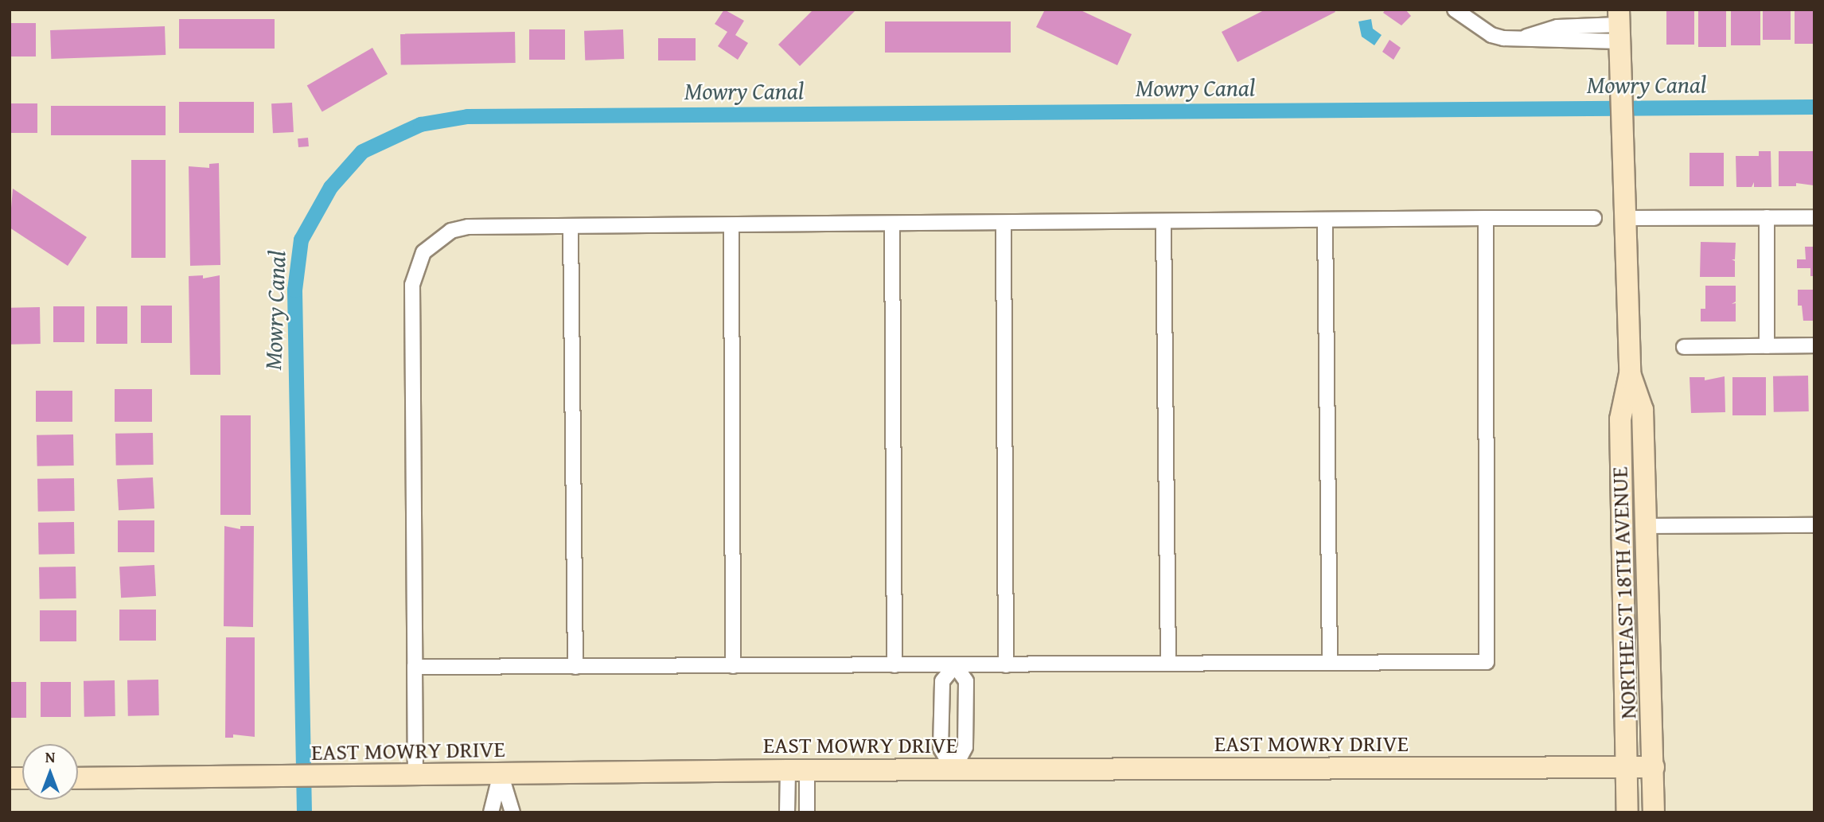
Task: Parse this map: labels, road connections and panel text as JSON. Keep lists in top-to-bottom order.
{
  "streets": {
    "street": ["NORTHEAST 18TH AVENUE", "EAST MOWRY DRIVE"]
  },
  "crossings": [
    ["NORTHEAST 18TH AVENUE", "EAST MOWRY DRIVE"]
  ],
  "water": ["Mowry Canal"],
  "north": "top"
}
